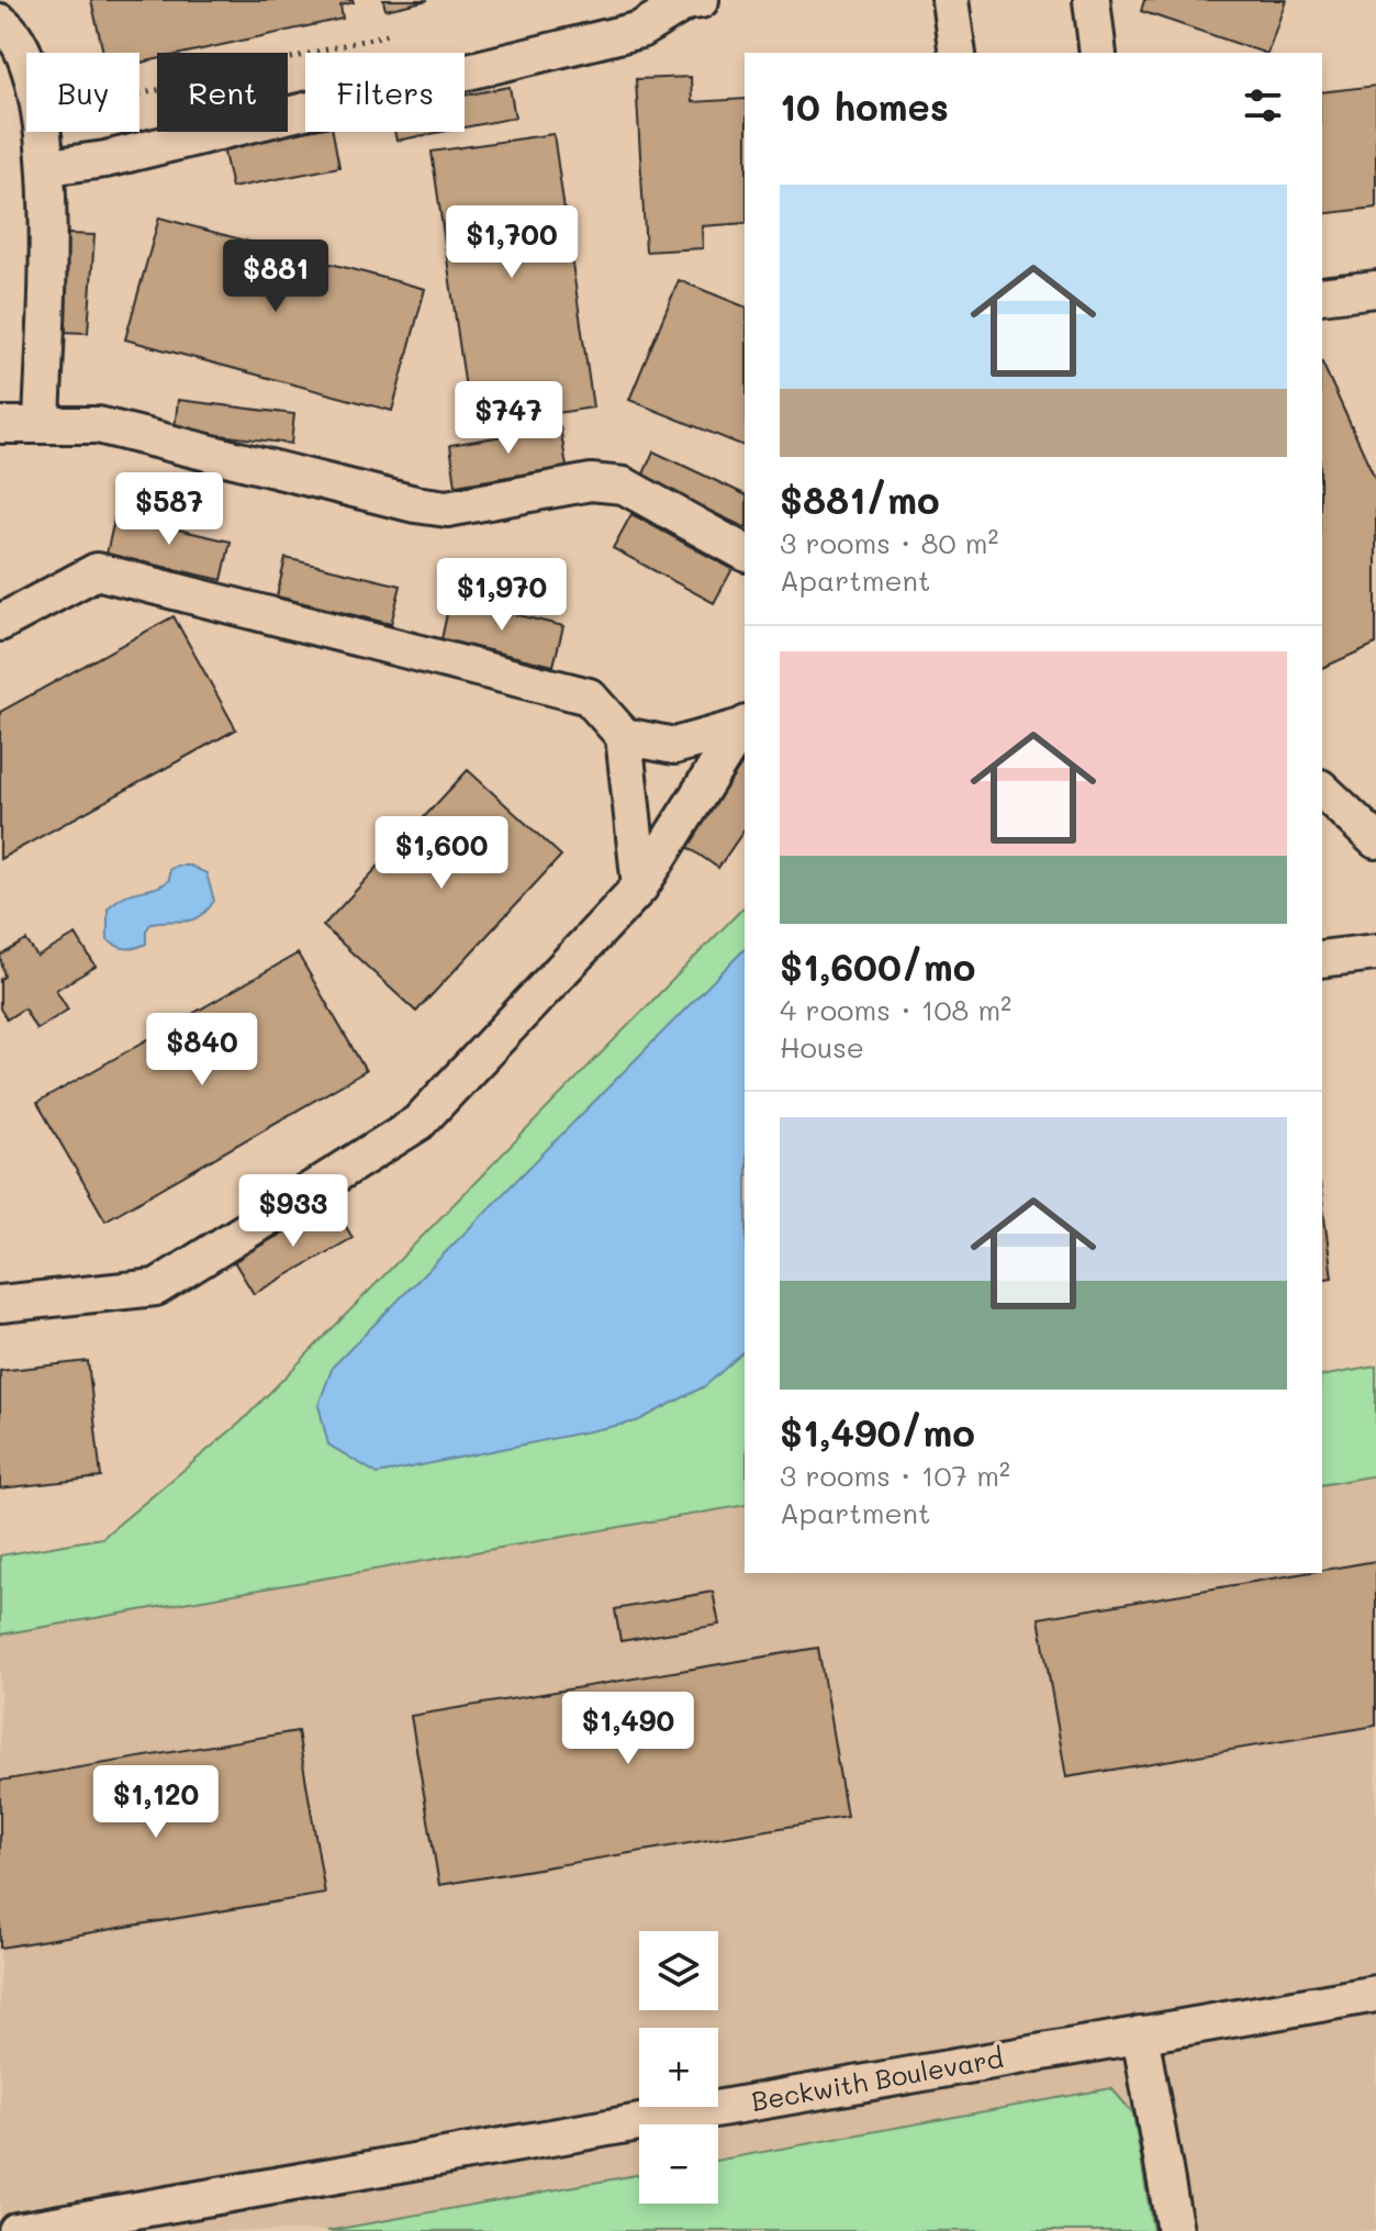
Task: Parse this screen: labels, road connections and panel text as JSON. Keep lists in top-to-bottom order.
{
  "streets": {
    "street": ["Beckwith Boulevard"]
  },
  "page": {
    "chip": ["Buy", "Rent", "Filters"],
    "heading": "10 homes",
    "list": [
      {
        "name": "$881/mo",
        "note": "3 rooms · 80 m² · Apartment"
      },
      {
        "name": "$1,600/mo",
        "note": "4 rooms · 108 m² · House"
      },
      {
        "name": "$1,490/mo",
        "note": "3 rooms · 107 m² · Apartment"
      }
    ],
    "price": [
      "$1,700",
      "$881",
      "$747",
      "$587",
      "$1,970",
      "$1,600",
      "$840",
      "$933",
      "$1,490",
      "$1,120"
    ],
    "map_buttons": ["+", "−"]
  }
}
